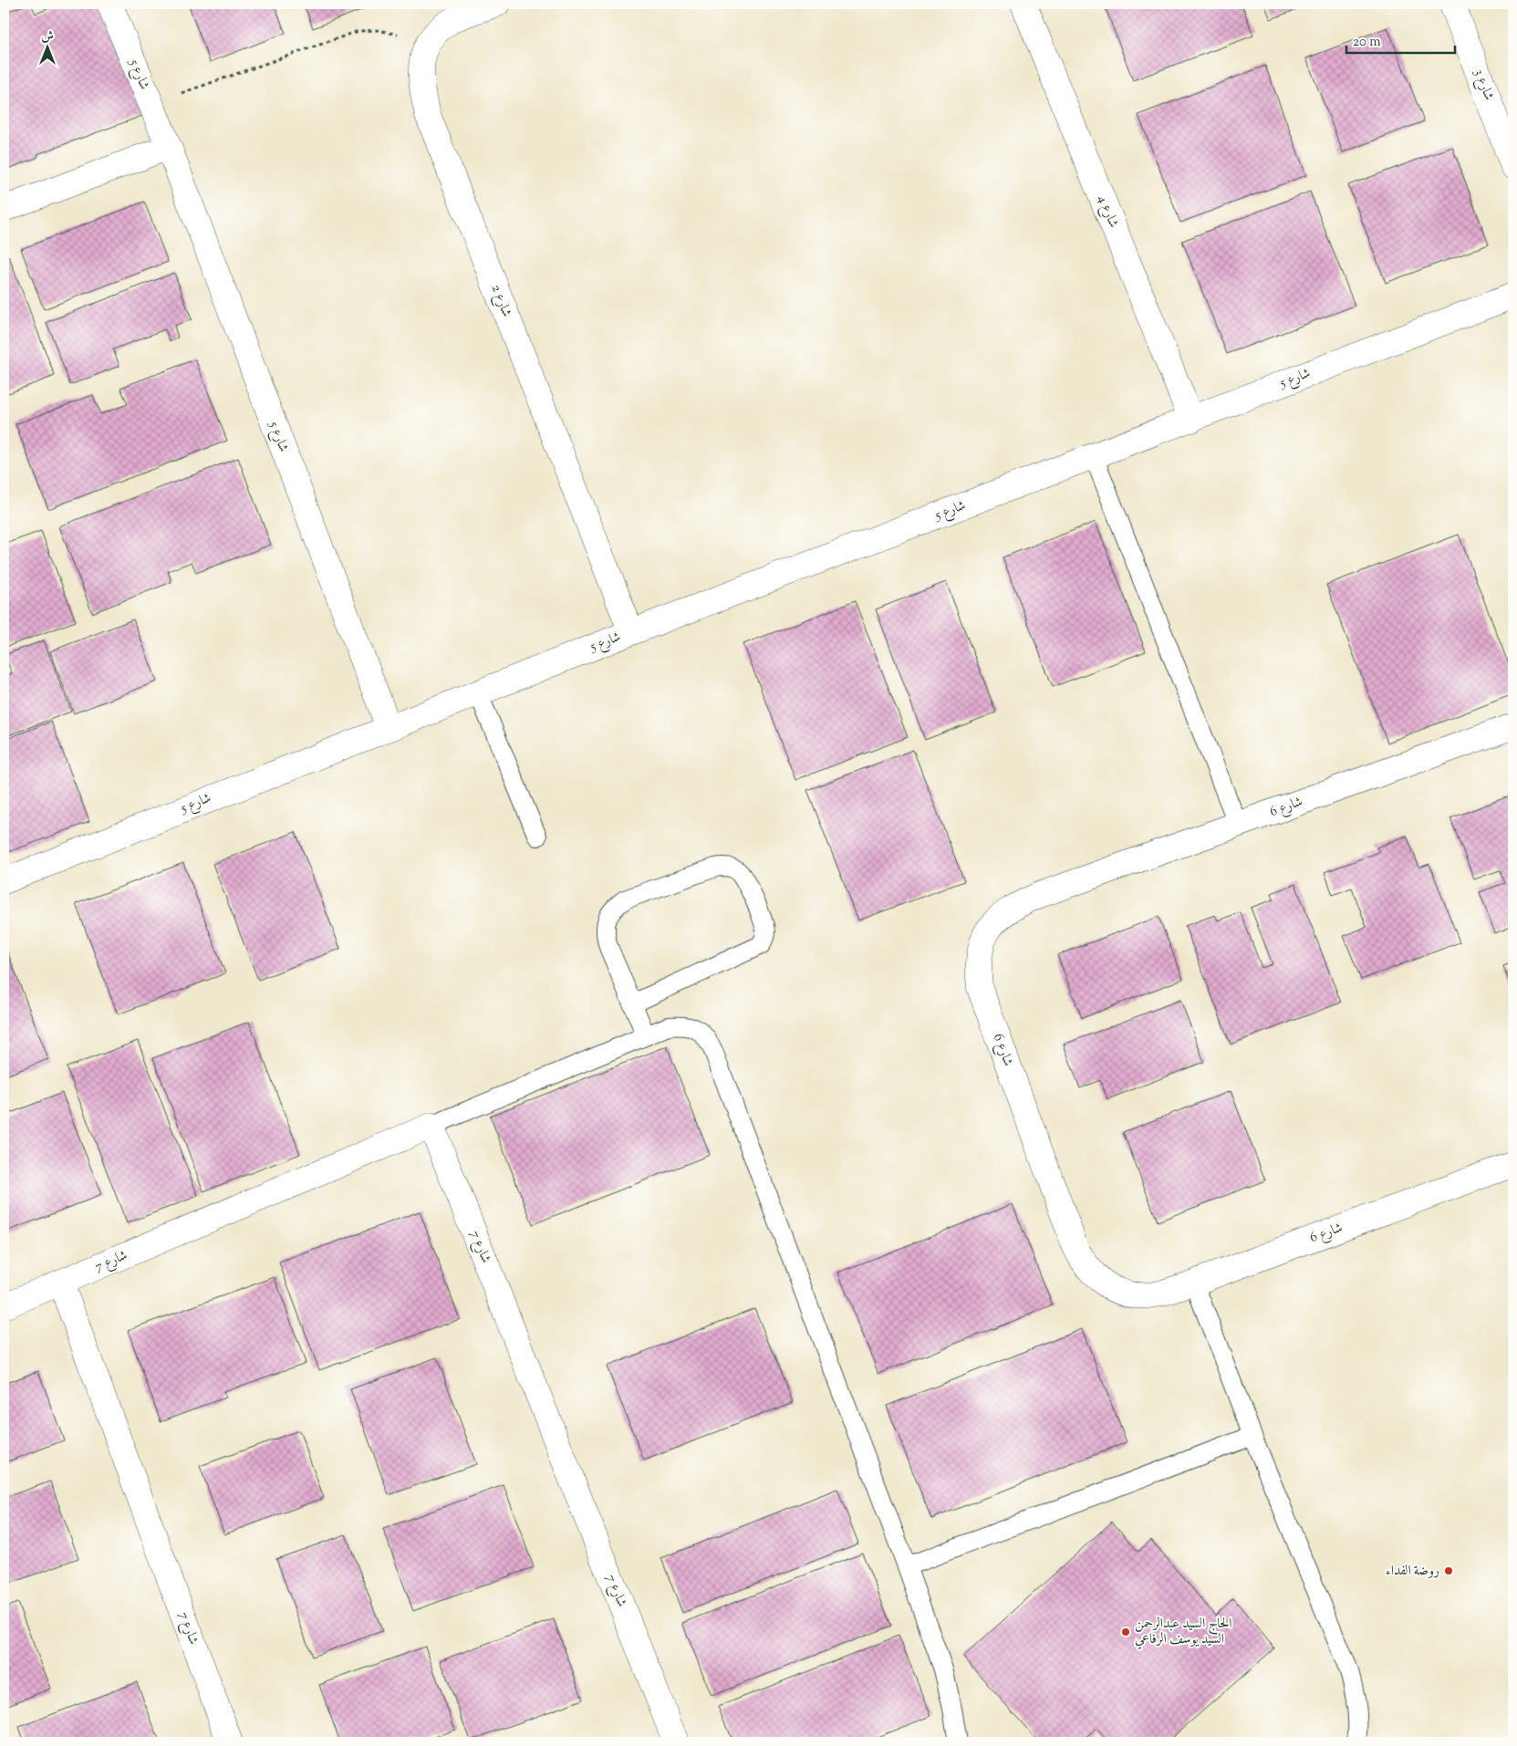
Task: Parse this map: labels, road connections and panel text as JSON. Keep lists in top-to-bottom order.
{
  "streets": {
    "street": [
      "شارع 5",
      "شارع 3",
      "شارع 4",
      "شارع 2",
      "شارع 6",
      "شارع 7"
    ]
  },
  "crossings": [
    ["شارع 5", "شارع 4"],
    ["شارع 5", "شارع 2"]
  ],
  "places": ["روضة الفداء", "الحاج السيد عبدالرحمن السيد يوسف الرفاعي"],
  "scale_bar": "20 m",
  "north": "top"
}
